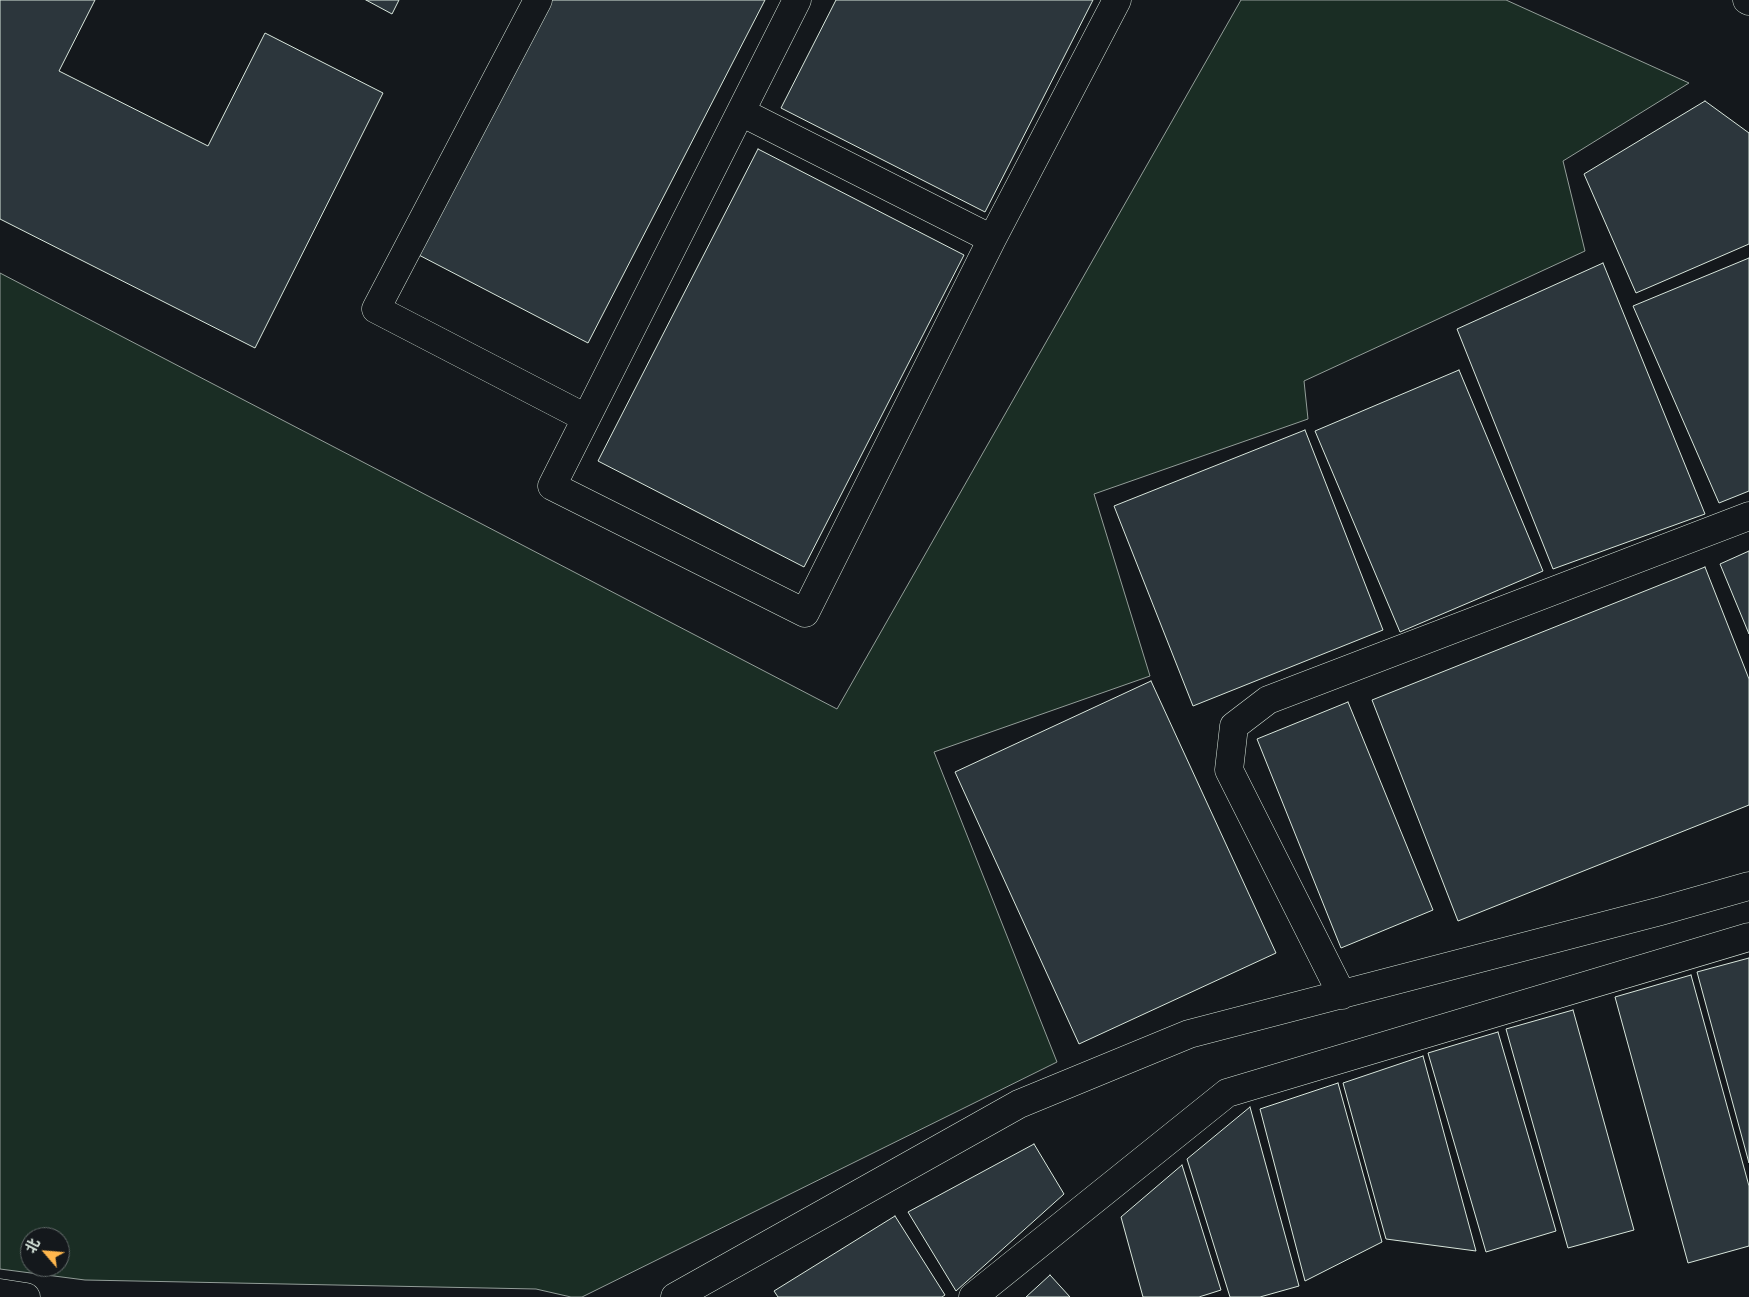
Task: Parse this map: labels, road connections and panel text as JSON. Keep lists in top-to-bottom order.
{
  "north": "top left"
}
